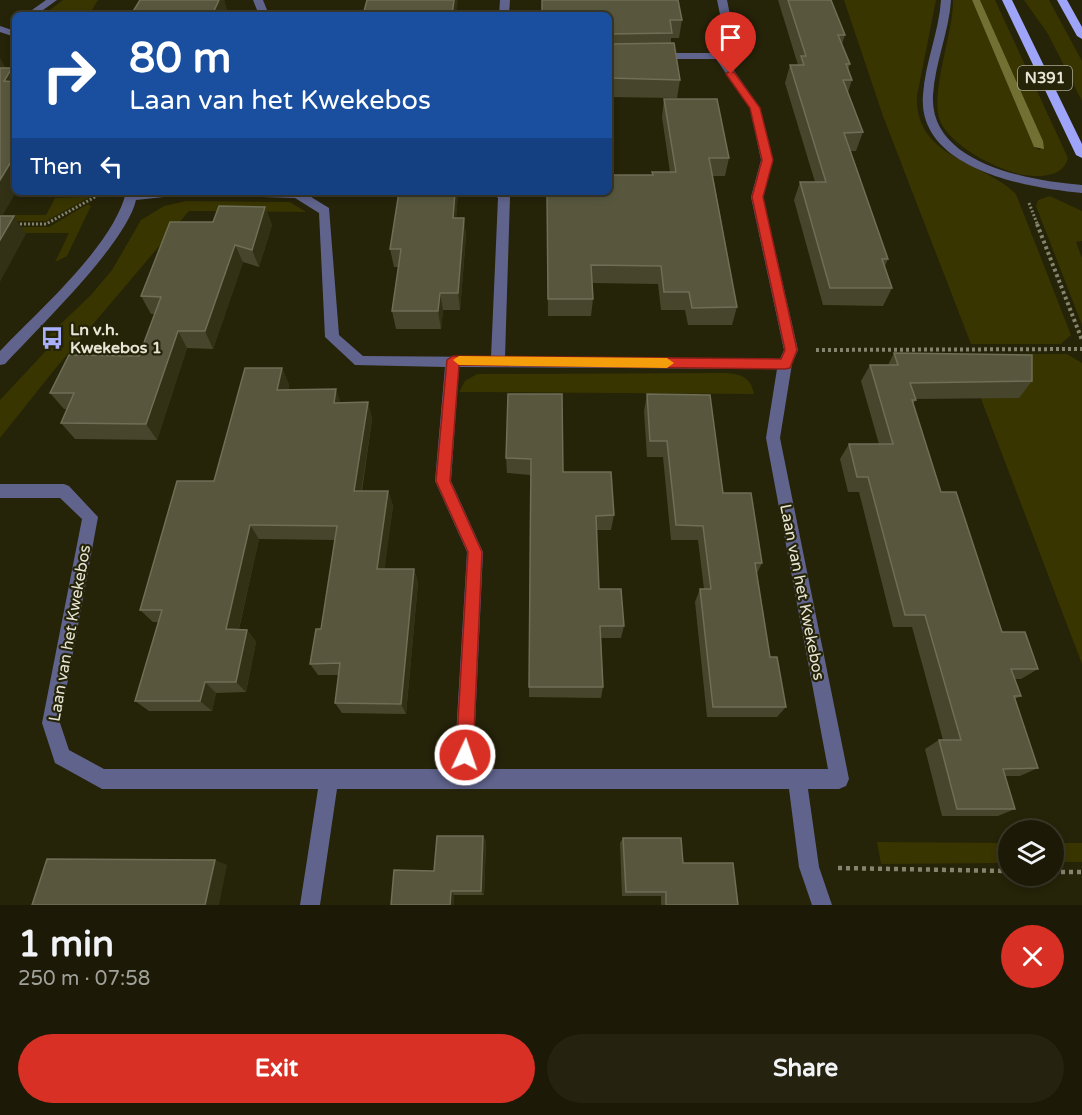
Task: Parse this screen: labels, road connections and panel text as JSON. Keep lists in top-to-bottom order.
{
  "streets": {
    "main road": ["N391"],
    "street": ["Laan van het Kwekebos"]
  },
  "places": {
    "bus stop": ["Ln v.h. Kwekebos 1"]
  },
  "page": {
    "turn": ["80 m", "Laan van het Kwekebos"],
    "then": "Then",
    "heading": ["1 min", "250 m · 07:58"],
    "buttons": ["Exit", "Share"]
  }
}
